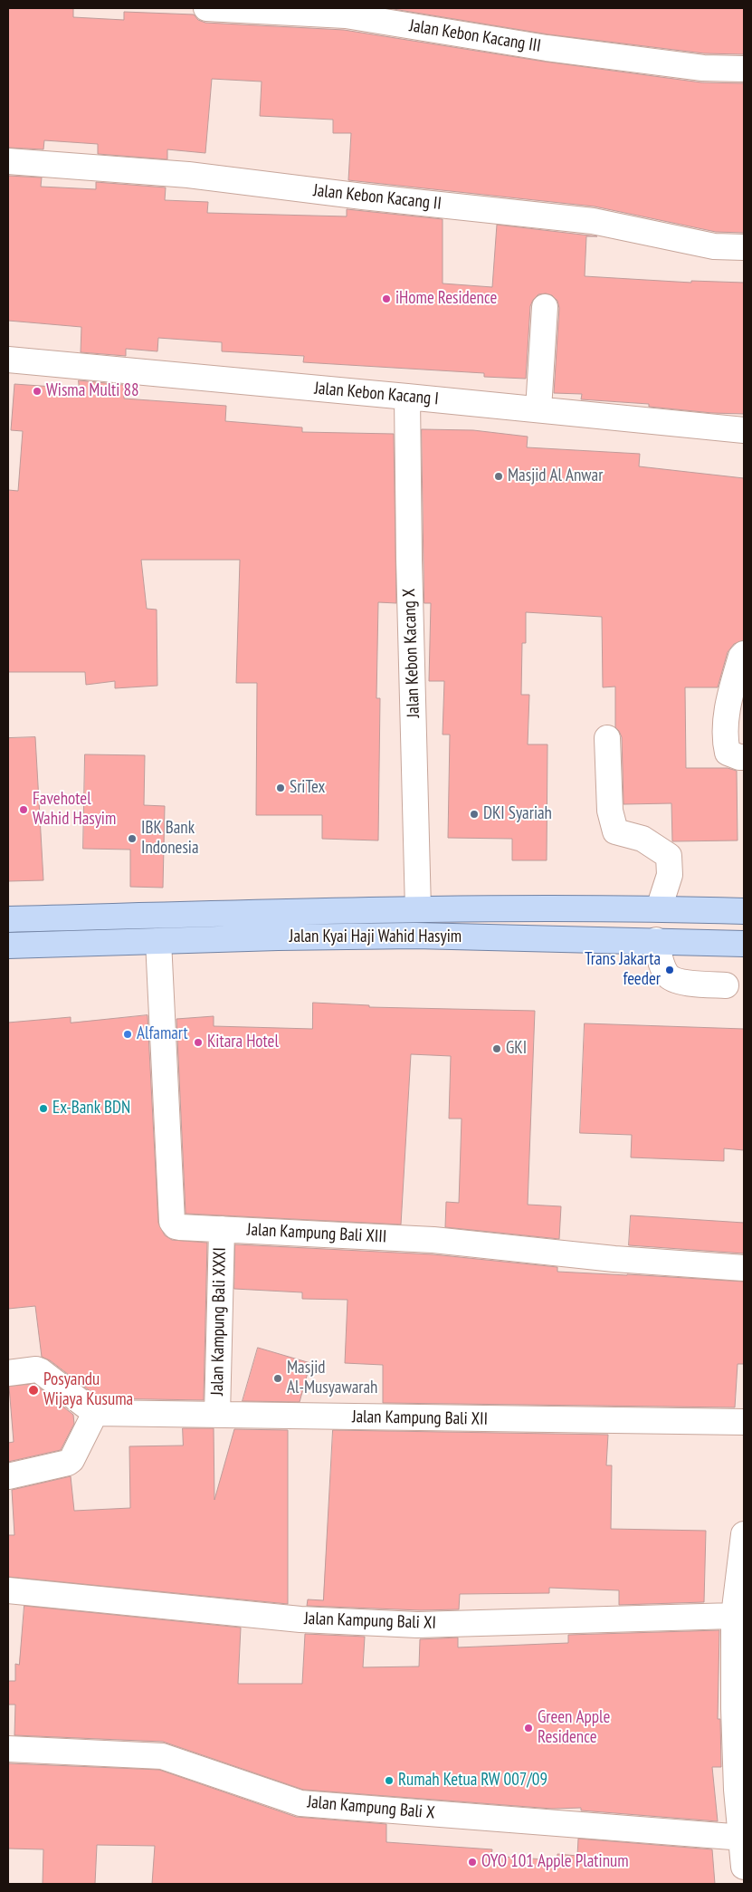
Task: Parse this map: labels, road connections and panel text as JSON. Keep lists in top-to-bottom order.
{
  "streets": {
    "main road": ["Jalan Kyai Haji Wahid Hasyim"],
    "street": [
      "Jalan Kebon Kacang III",
      "Jalan Kebon Kacang II",
      "Jalan Kebon Kacang I",
      "Jalan Kebon Kacang X",
      "Jalan Kampung Bali XIII",
      "Jalan Kampung Bali XXXI",
      "Jalan Kampung Bali XII",
      "Jalan Kampung Bali XI",
      "Jalan Kampung Bali X"
    ]
  },
  "crossings": [
    ["Jalan Kebon Kacang I", "Jalan Kebon Kacang X"],
    ["Jalan Kebon Kacang X", "Jalan Kyai Haji Wahid Hasyim"],
    ["Jalan Kyai Haji Wahid Hasyim", "Jalan Kampung Bali XIII"],
    ["Jalan Kampung Bali XIII", "Jalan Kampung Bali XXXI"],
    ["Jalan Kampung Bali XXXI", "Jalan Kampung Bali XII"]
  ],
  "places": [
    "iHome Residence",
    "Wisma Multi 88",
    "Masjid Al Anwar",
    "SriTex",
    "Favehotel Wahid Hasyim",
    "DKI Syariah",
    "IBK Bank Indonesia",
    "Trans Jakarta feeder",
    "Alfamart",
    "Kitara Hotel",
    "GKI",
    "Ex-Bank BDN",
    "Masjid Al-Musyawarah",
    "Posyandu Wijaya Kusuma",
    "Green Apple Residence",
    "Rumah Ketua RW 007/09",
    "OYO 101 Apple Platinum"
  ]
}
